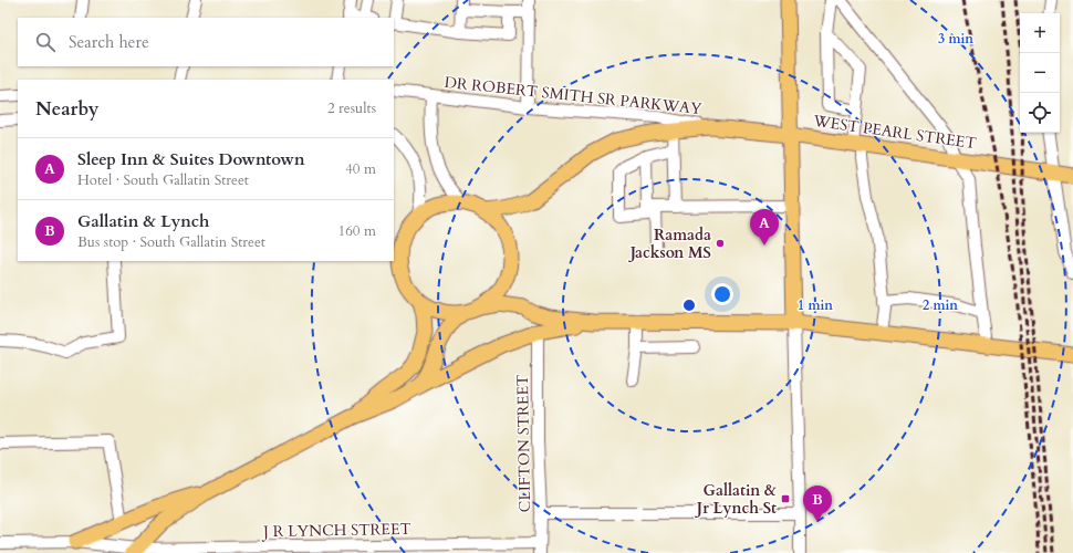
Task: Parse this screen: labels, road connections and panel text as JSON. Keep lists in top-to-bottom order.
{
  "streets": {
    "main road": ["WEST PEARL STREET"],
    "street": ["DR ROBERT SMITH SR PARKWAY", "CLIFTON STREET", "J R LYNCH STREET"]
  },
  "crossings": [
    ["DR ROBERT SMITH SR PARKWAY", "WEST PEARL STREET"],
    ["CLIFTON STREET", "J R LYNCH STREET"]
  ],
  "places": {
    "other": ["Ramada Jackson MS"],
    "transit": ["Gallatin & Jr Lynch St"]
  },
  "page": {
    "map_buttons": ["+", "−"],
    "search": "Search here",
    "heading": ["Nearby", "2 results"],
    "list": [
      {
        "mark": "A",
        "name": "Sleep Inn & Suites Downtown",
        "note": "Hotel · South Gallatin Street",
        "value": "40 m"
      },
      {
        "mark": "B",
        "name": "Gallatin & Lynch",
        "note": "Bus stop · South Gallatin Street",
        "value": "160 m"
      }
    ],
    "pins": ["A", "B"]
  },
  "rings": ["3 min", "1 min", "2 min"]
}
